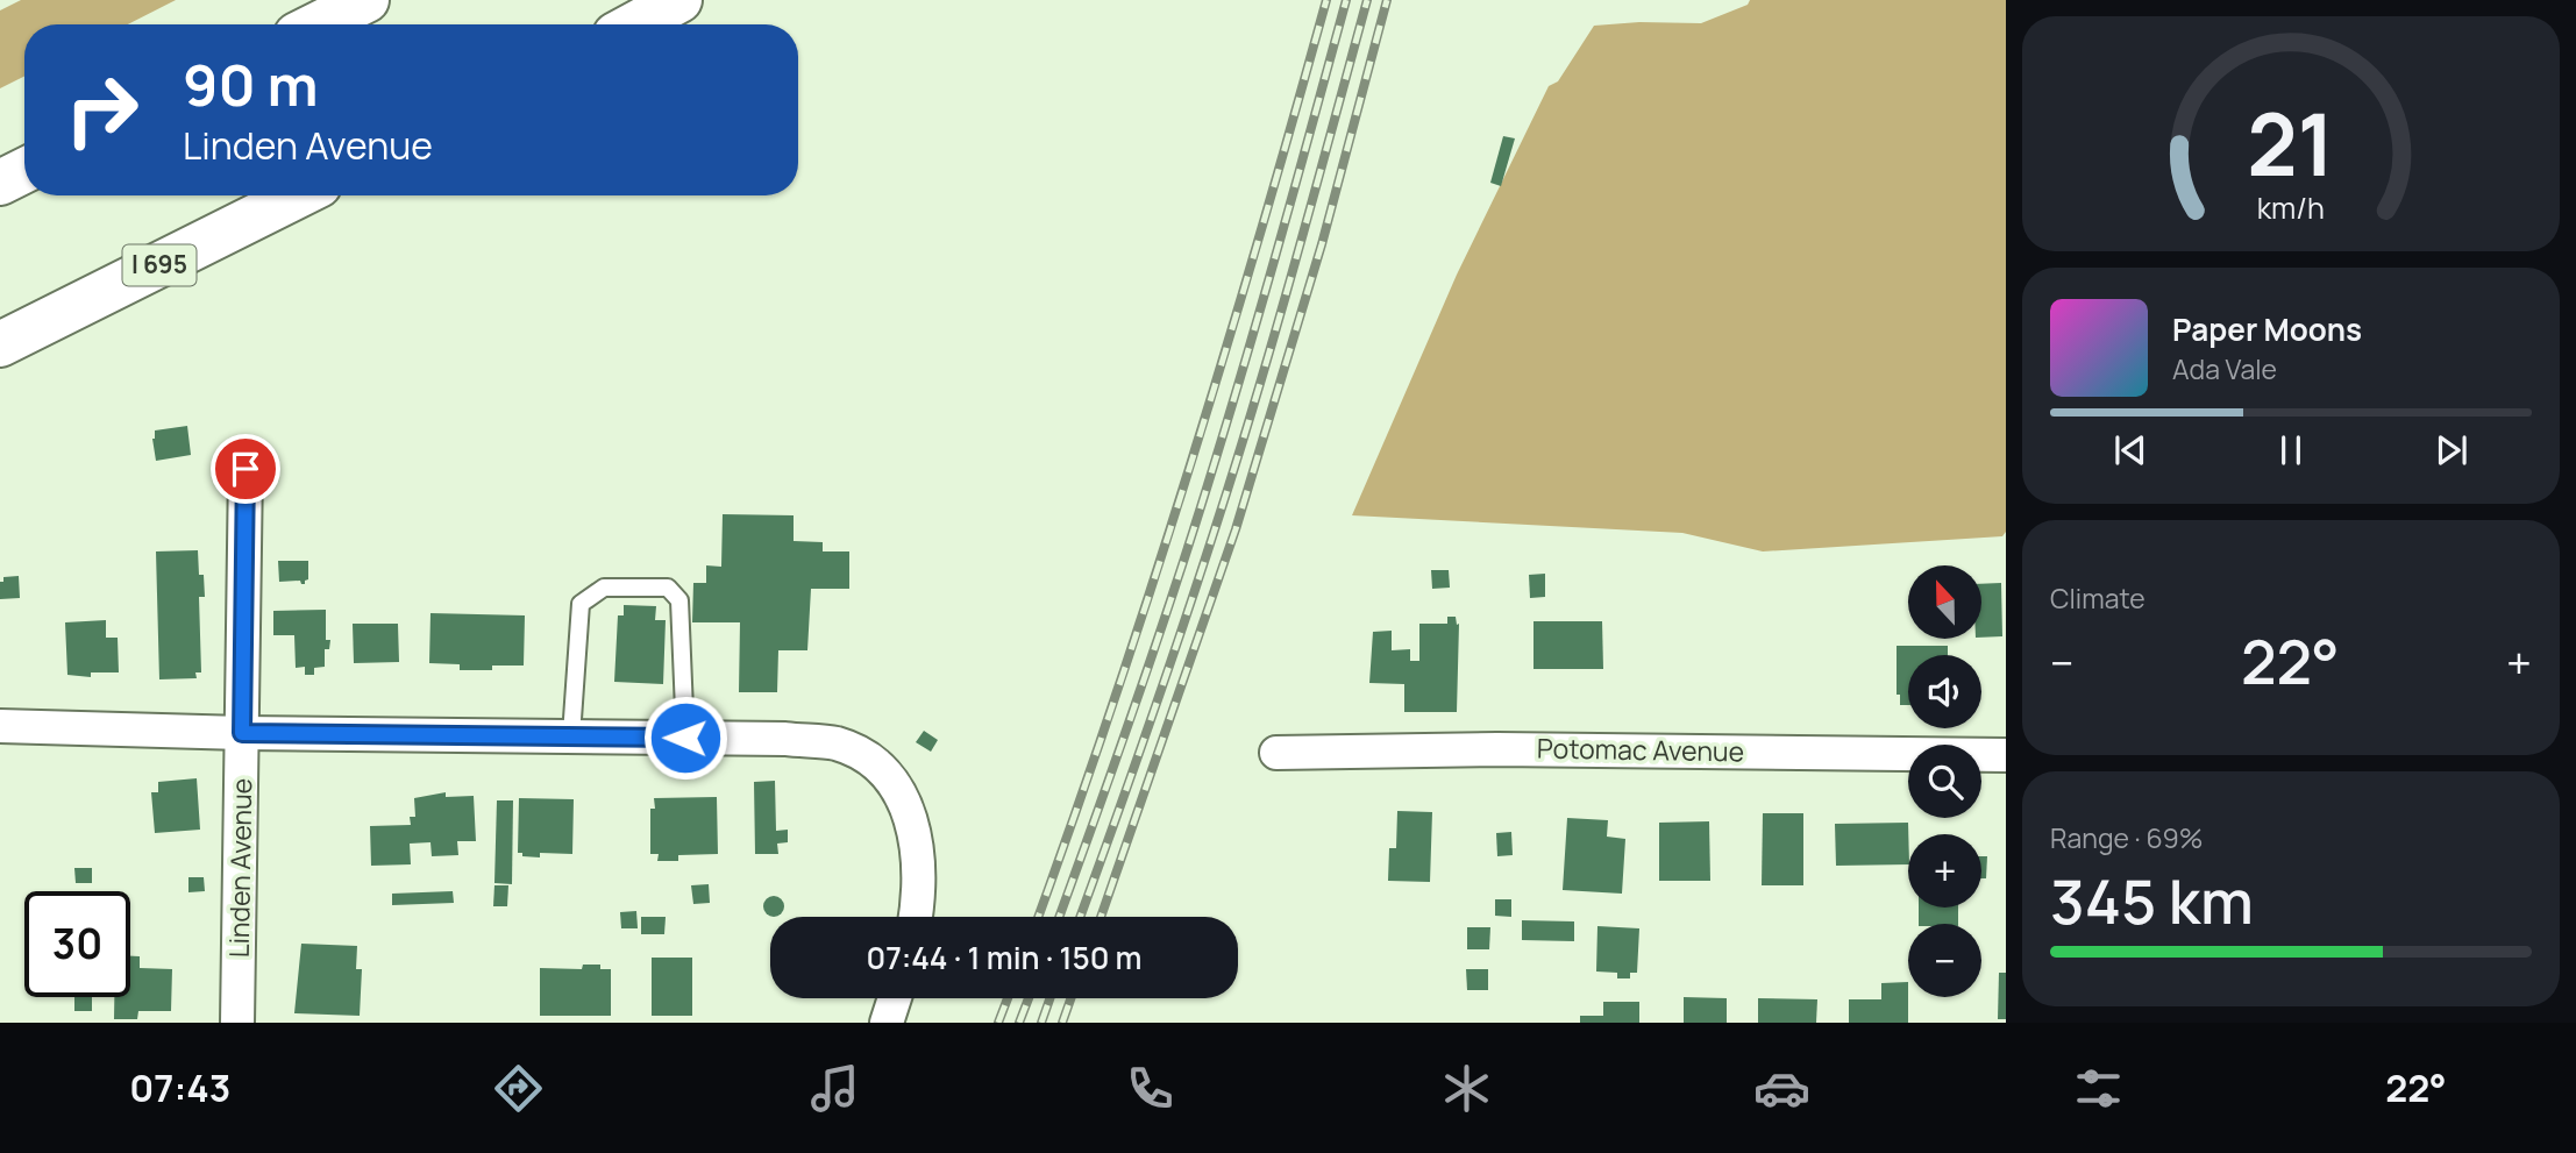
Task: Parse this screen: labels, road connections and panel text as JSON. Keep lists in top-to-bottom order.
{
  "streets": {
    "highway": ["I 695"],
    "street": ["Potomac Avenue", "Linden Avenue"]
  },
  "north": "top",
  "page": {
    "turn": ["90 m", "Linden Avenue"],
    "song": ["Paper Moons", "Ada Vale"],
    "tile": [
      "Climate",
      ["Range · 69%", "345 km"]
    ],
    "map_buttons": ["+", "−"],
    "heat": ["−", "22°", "+"],
    "limit": "30",
    "trip": "07:44 · 1 min · 150 m",
    "tabs": ["07:43", "22°"],
    "gauge": ["21", "km/h"]
  }
}
